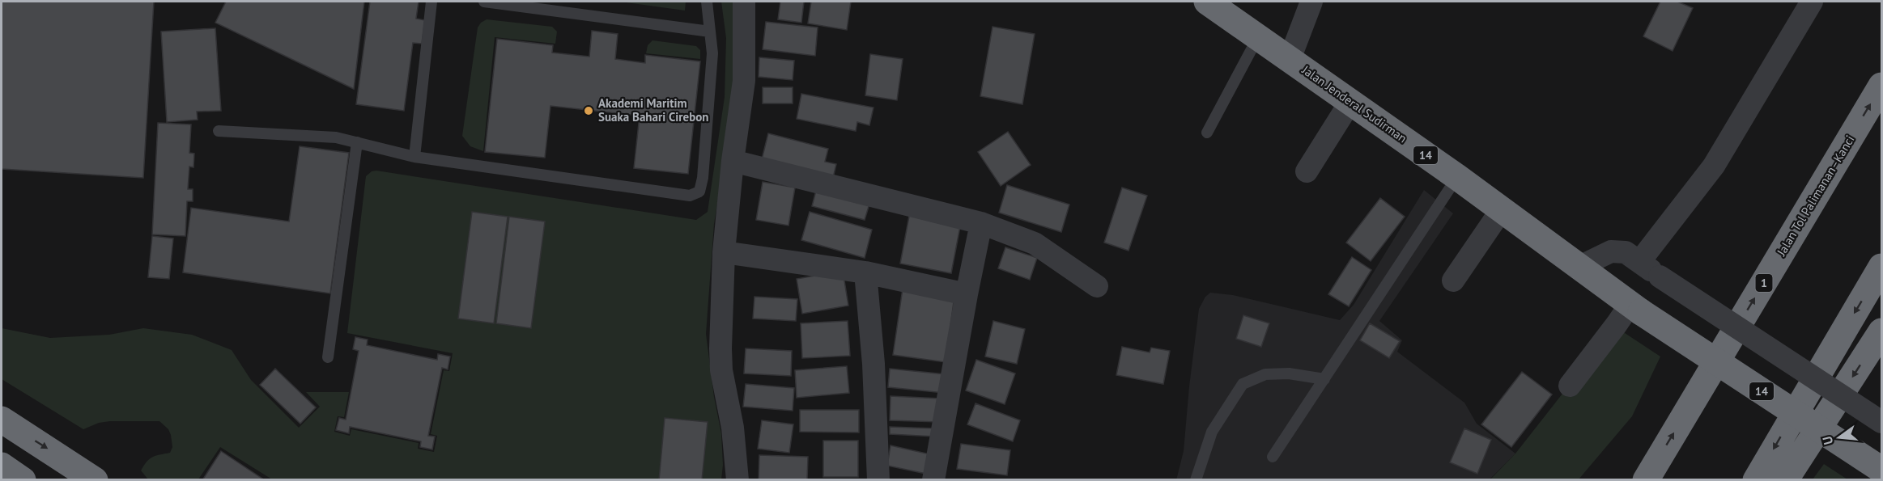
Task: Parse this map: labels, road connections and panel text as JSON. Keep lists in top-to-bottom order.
{
  "streets": {
    "highway": [
      "Jalan Jenderal Sudirman",
      "14",
      "Jalan Tol Palimanan–Kanci",
      "1"
    ]
  },
  "crossings": [
    ["Jalan Jenderal Sudirman", "14"]
  ],
  "places": ["Akademi Maritim Suaka Bahari Cirebon"],
  "north": "left"
}
